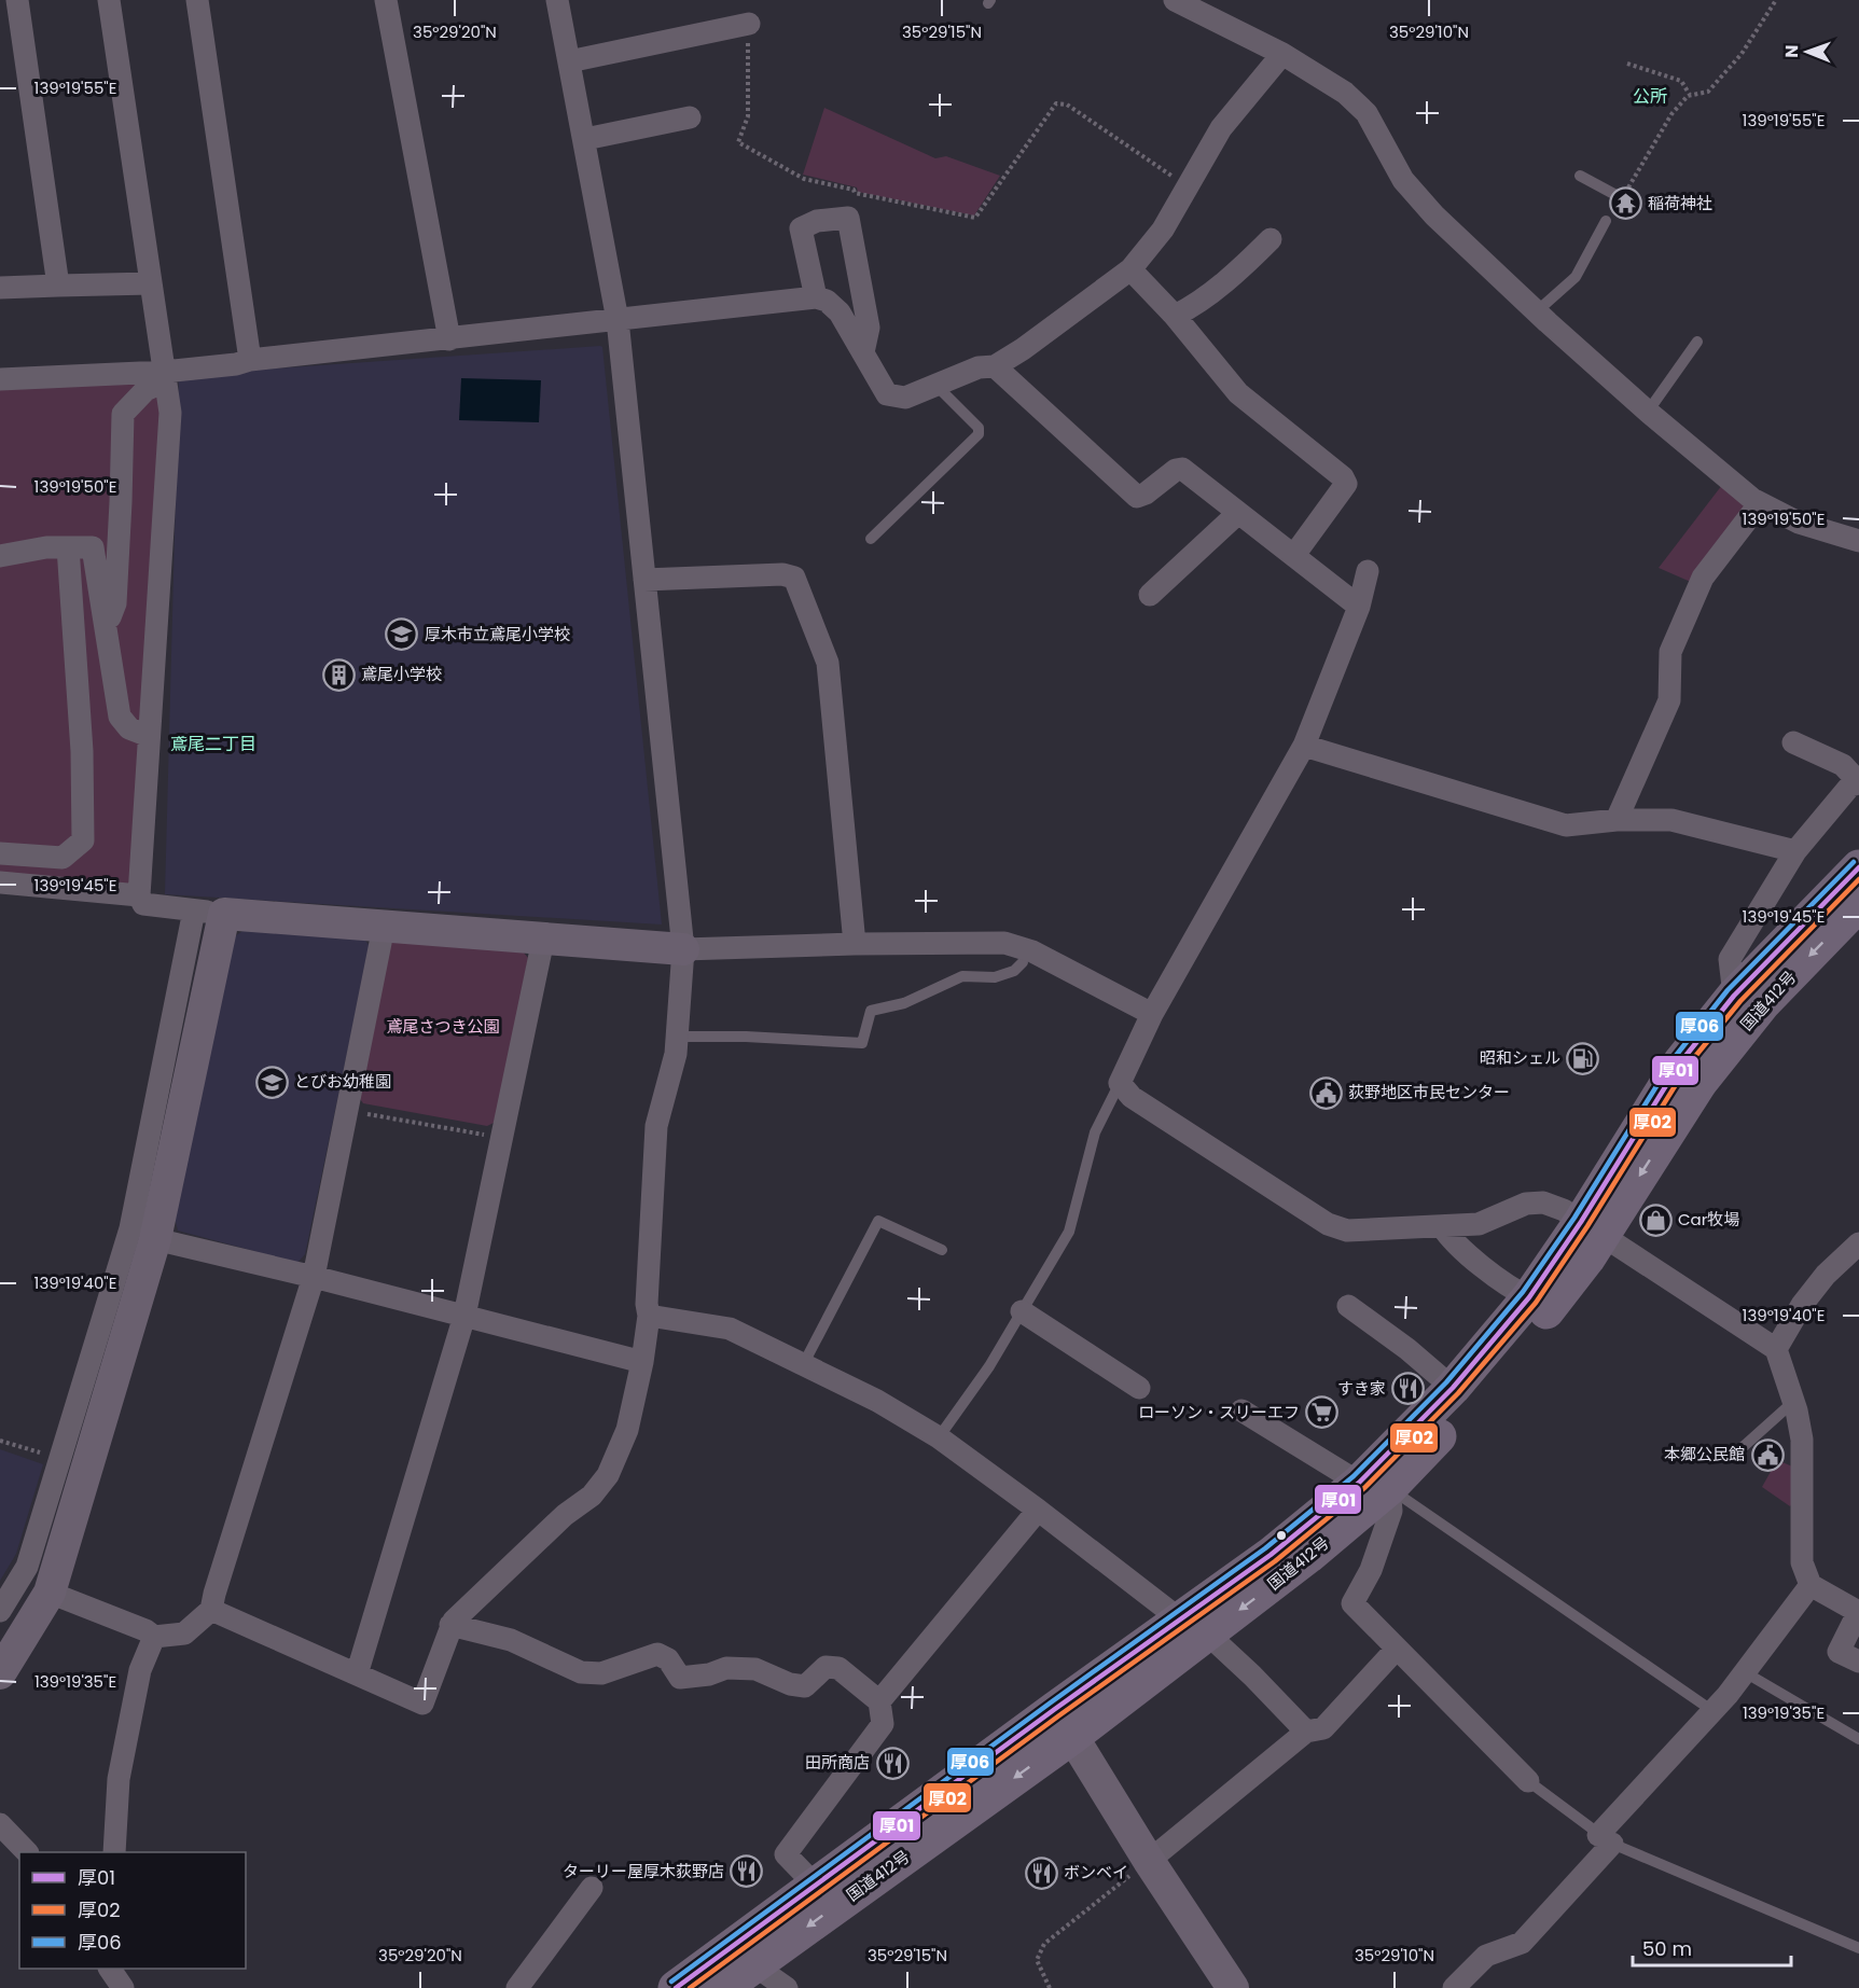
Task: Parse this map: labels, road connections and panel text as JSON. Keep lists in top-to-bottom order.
{
  "streets": {
    "highway": ["国道412号"]
  },
  "districts": ["公所", "鳶尾二丁目"],
  "parks": ["鳶尾さつき公園"],
  "places": {
    "temple": ["稲荷神社"],
    "school or university": ["厚木市立鳶尾小学校", "とびお幼稚園"],
    "building": ["鳶尾小学校"],
    "fuel station": ["昭和シェル"],
    "public building": ["荻野地区市民センター", "本郷公民館"],
    "shop": ["Car牧場"],
    "restaurant": [
      "すき家",
      "田所商店",
      "ターリー屋厚木荻野店",
      "ボンベイ"
    ],
    "supermarket": ["ローソン・スリーエフ"]
  },
  "lines": ["transit line 厚06", "transit line 厚01", "transit line 厚02"],
  "legend": ["厚01", "厚02", "厚06"],
  "scale_bar": "50 m",
  "north": "left",
  "coordinates": [
    "35°29'20\"N",
    "35°29'15\"N",
    "35°29'10\"N",
    "139°19'55\"E",
    "139°19'50\"E",
    "139°19'45\"E",
    "139°19'40\"E",
    "139°19'35\"E"
  ]
}
